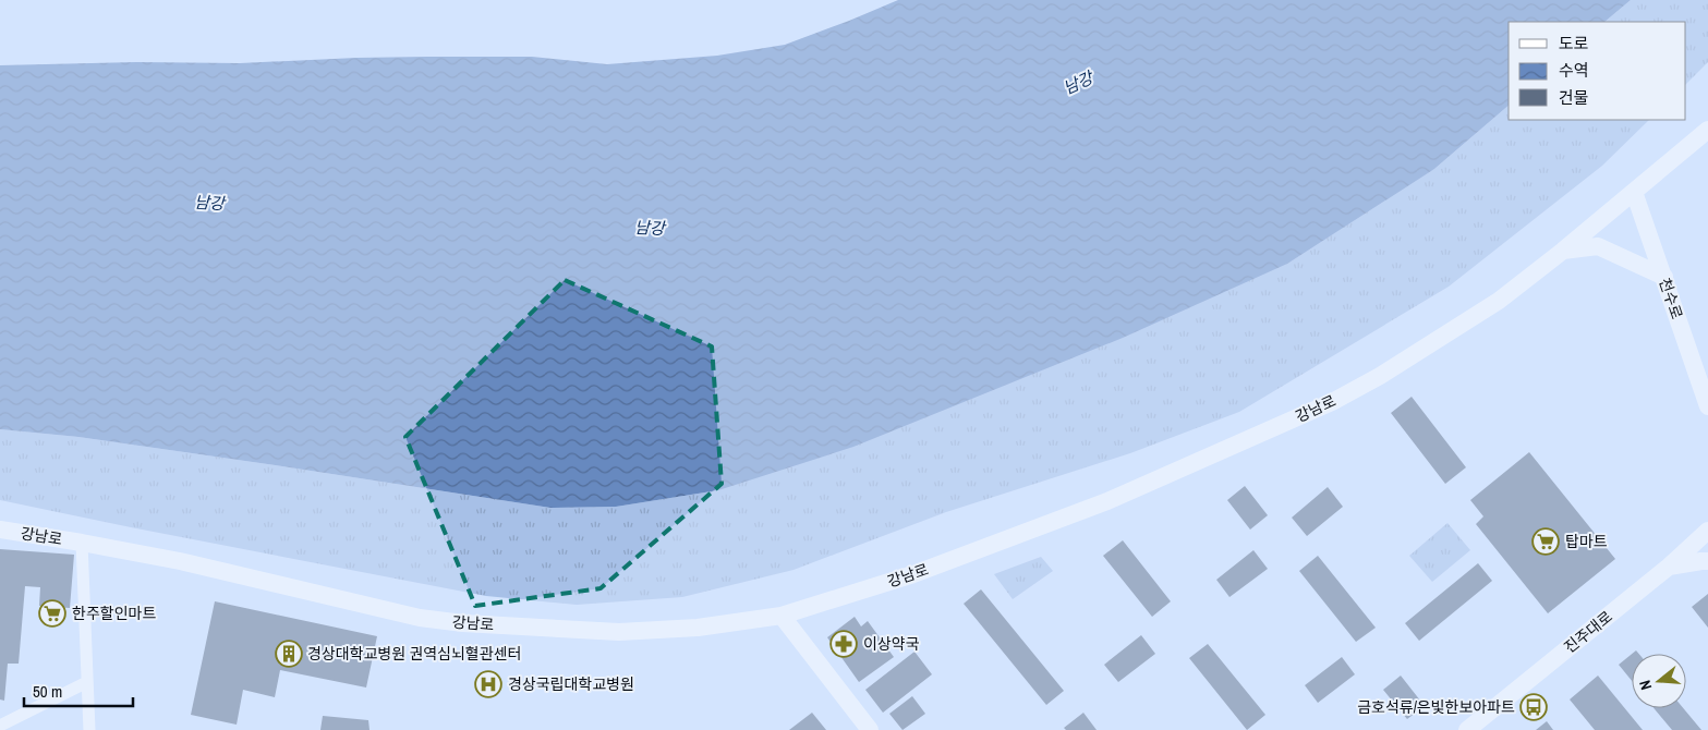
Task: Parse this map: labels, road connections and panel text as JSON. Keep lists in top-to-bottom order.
{
  "streets": {
    "street": ["천수로", "강남로", "진주대로"]
  },
  "crossings": [
    ["천수로", "강남로"]
  ],
  "water": ["남강"],
  "places": {
    "supermarket": ["탑마트", "한주할인마트"],
    "pharmacy": ["이상약국"],
    "building": ["경상대학교병원 권역심뇌혈관센터"],
    "hospital": ["경상국립대학교병원"],
    "bus stop": ["금호석류/은빛한보아파트"]
  },
  "legend": ["도로", "수역", "건물"],
  "scale_bar": "50 m",
  "north": "left"
}
